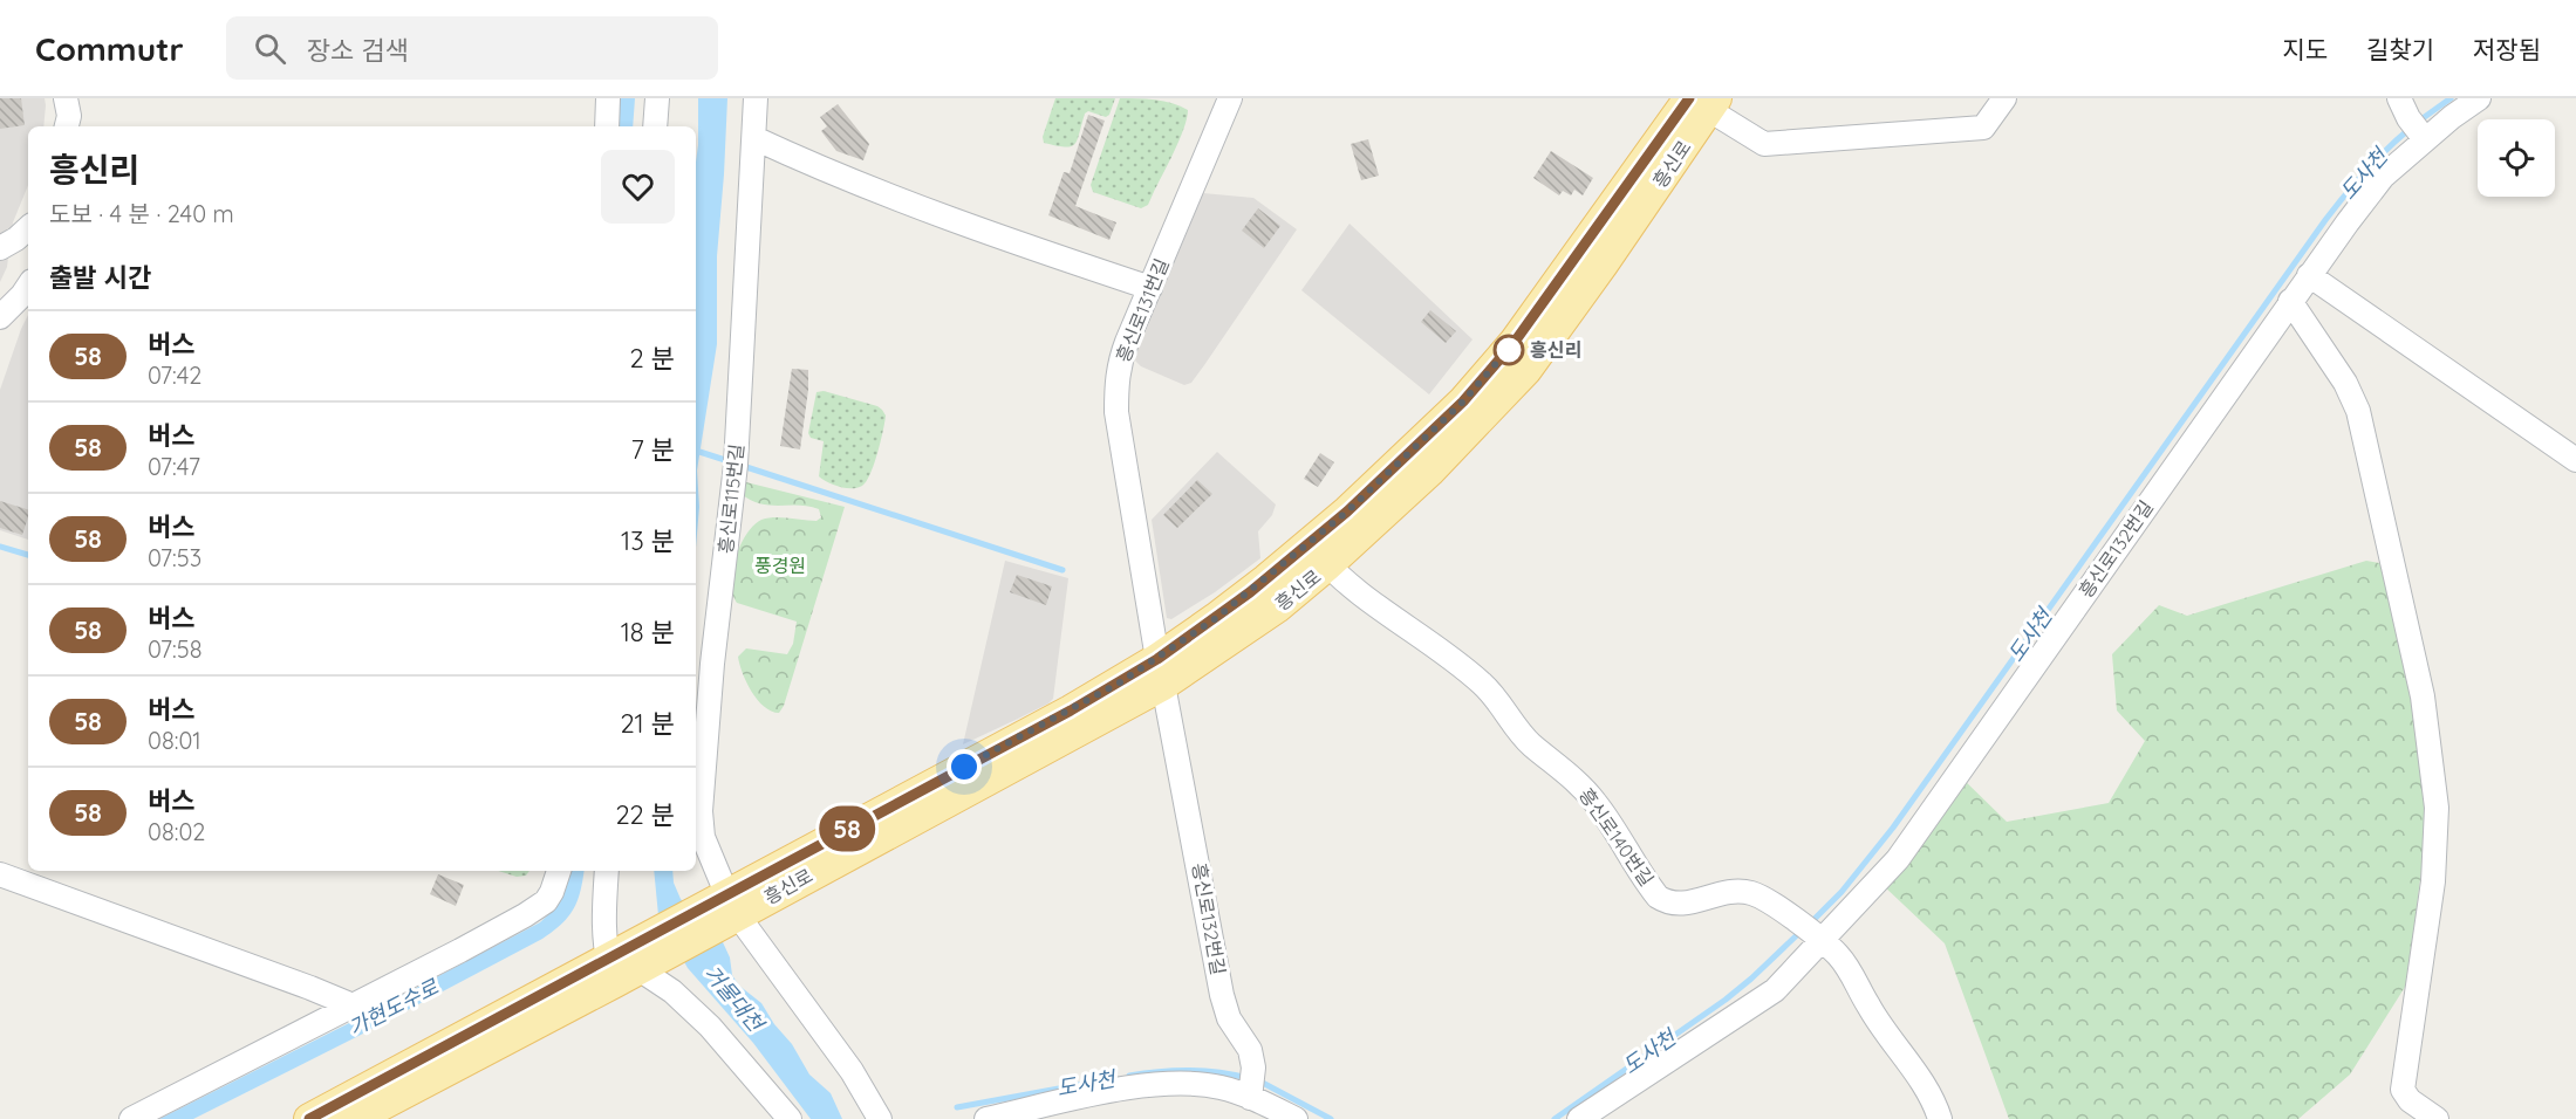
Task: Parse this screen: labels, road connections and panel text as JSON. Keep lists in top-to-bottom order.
{
  "streets": {
    "main road": ["흥신로"],
    "street": [
      "흥신로131번길",
      "흥신로115번길",
      "흥신로132번길",
      "흥신로140번길"
    ]
  },
  "crossings": [
    ["흥신로", "흥신로131번길"],
    ["흥신로", "흥신로115번길"],
    ["흥신로", "흥신로132번길"],
    ["흥신로", "흥신로140번길"],
    ["흥신로131번길", "흥신로132번길"],
    ["흥신로132번길", "흥신로140번길"]
  ],
  "water": ["도사천", "거물대천", "가현도수로"],
  "parks": ["풍경원"],
  "places": ["흥신리"],
  "lines": ["bus line 58"],
  "page": {
    "header": "Commutr",
    "search": "장소 검색",
    "nav": ["지도", "길찾기", "저장됨"],
    "on_map": "58",
    "heading": [
      ["흥신리", "도보 · 4 분 · 240 m"],
      "출발 시간"
    ],
    "list": [
      {
        "mark": "58",
        "name": "버스",
        "note": "07:42",
        "value": "2 분"
      },
      {
        "mark": "58",
        "name": "버스",
        "note": "07:47",
        "value": "7 분"
      },
      {
        "mark": "58",
        "name": "버스",
        "note": "07:53",
        "value": "13 분"
      },
      {
        "mark": "58",
        "name": "버스",
        "note": "07:58",
        "value": "18 분"
      },
      {
        "mark": "58",
        "name": "버스",
        "note": "08:01",
        "value": "21 분"
      },
      {
        "mark": "58",
        "name": "버스",
        "note": "08:02",
        "value": "22 분"
      }
    ]
  }
}
